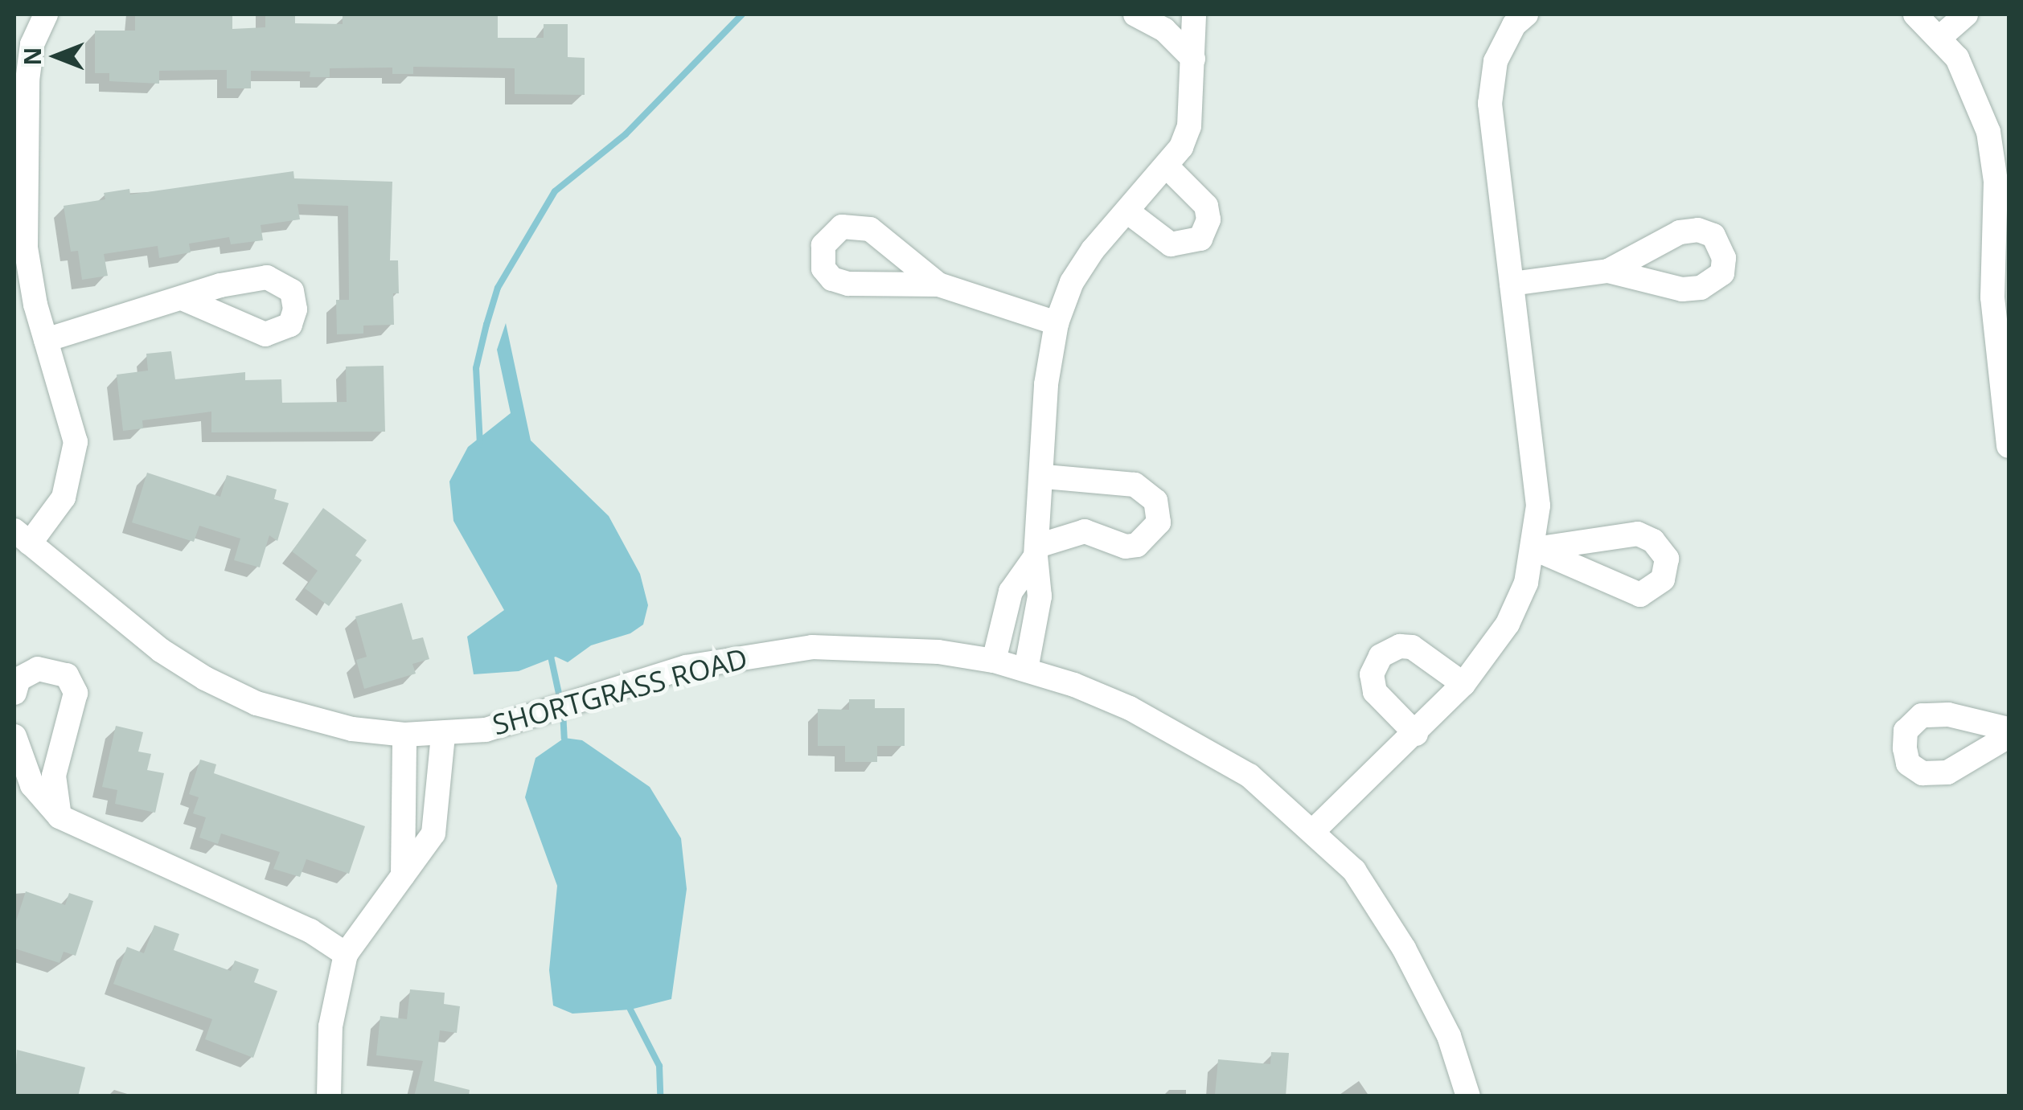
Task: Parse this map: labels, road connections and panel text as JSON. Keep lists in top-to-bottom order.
{
  "streets": {
    "street": ["SHORTGRASS ROAD"]
  },
  "north": "left"
}
